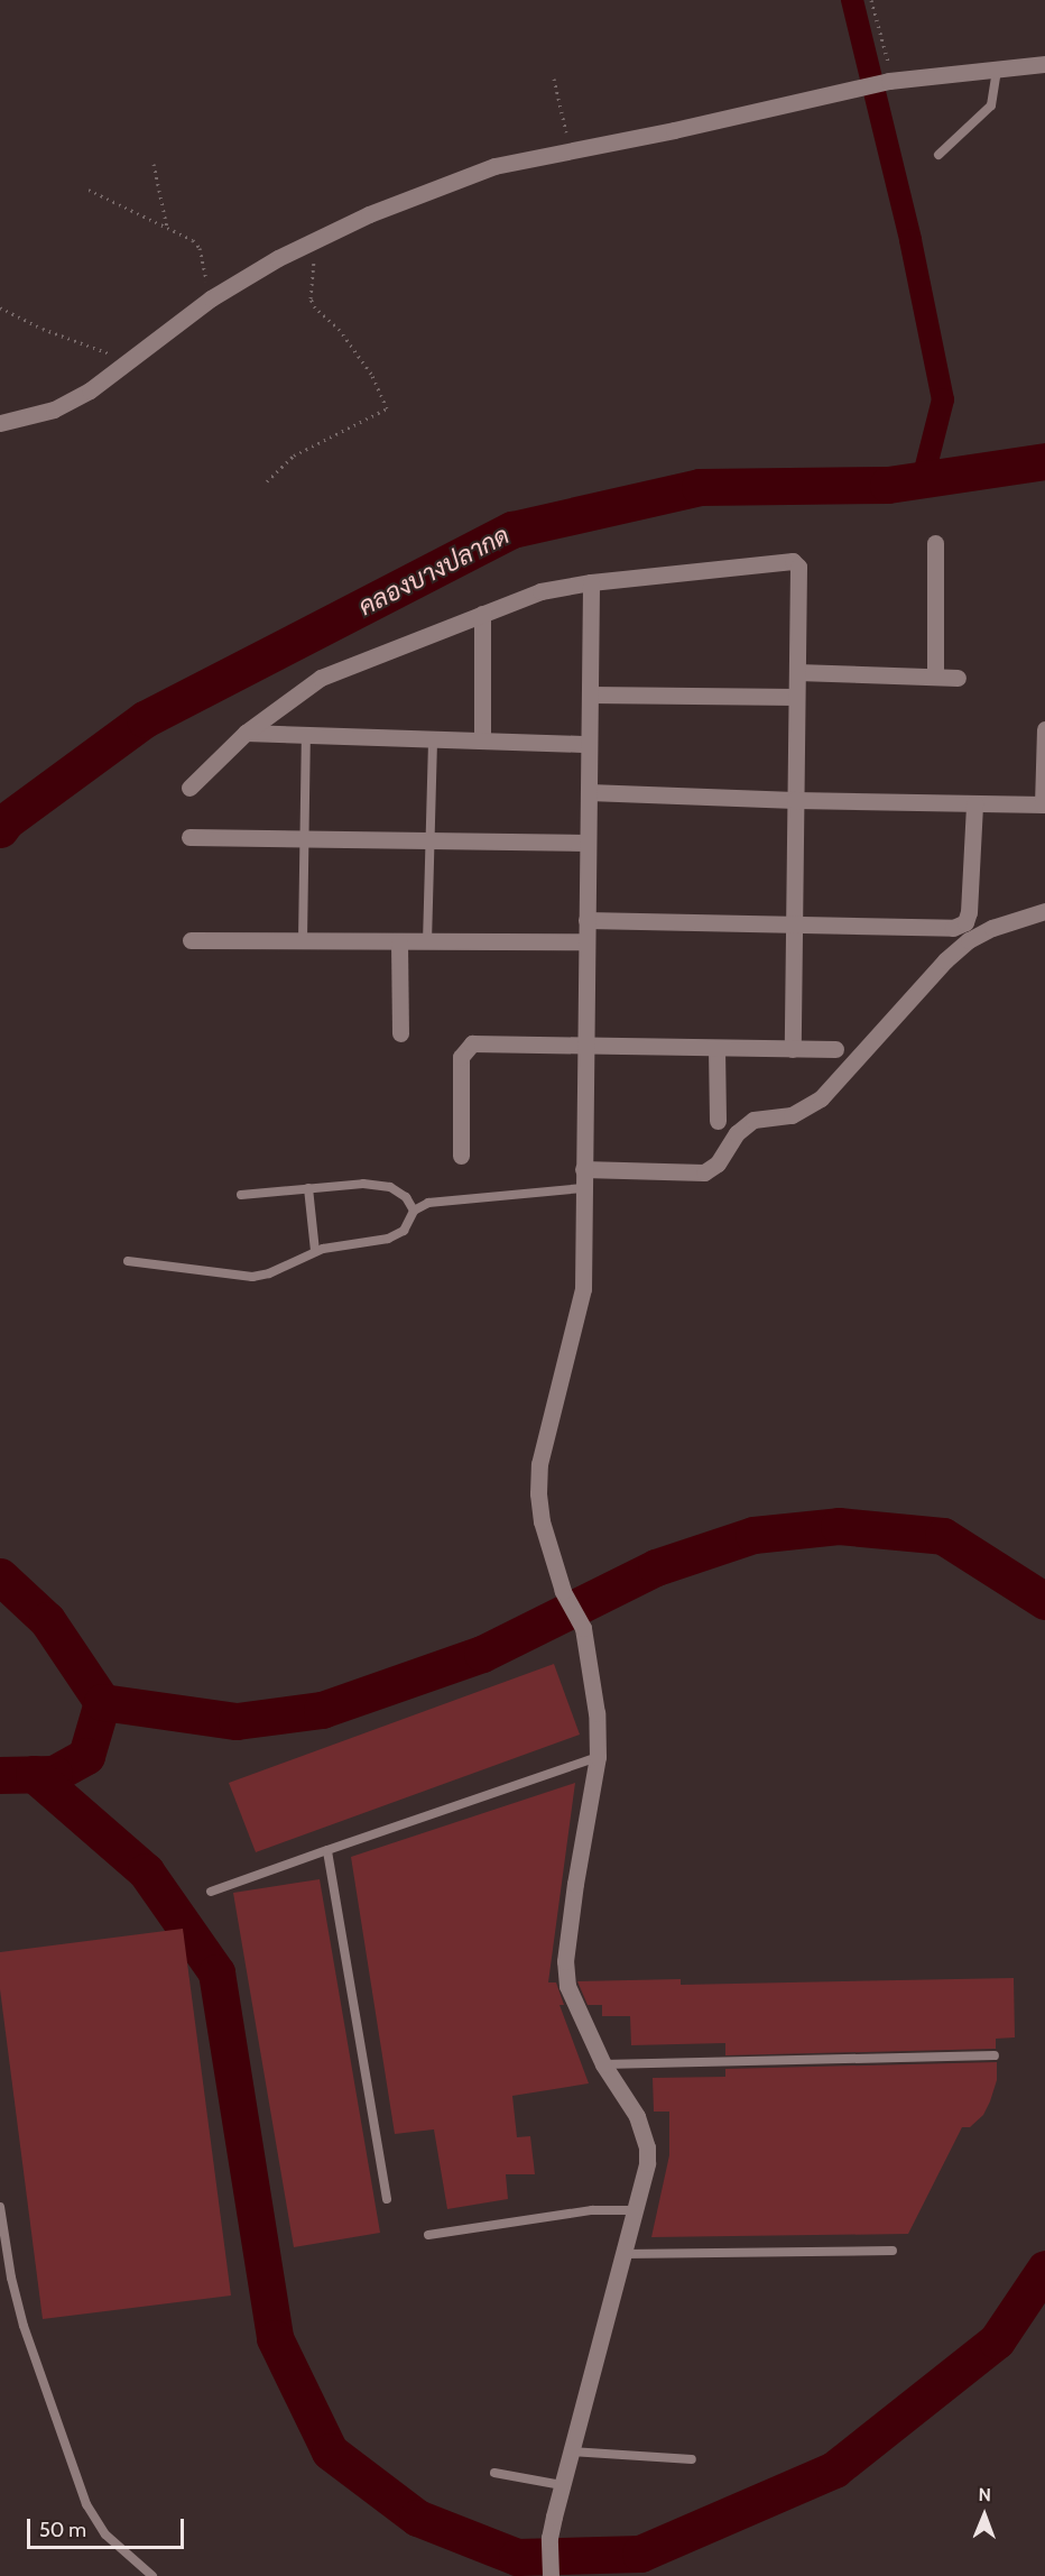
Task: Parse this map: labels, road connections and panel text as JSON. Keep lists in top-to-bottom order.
{
  "water": ["คลองบางปลากด"],
  "scale_bar": "50 m",
  "north": "top"
}
